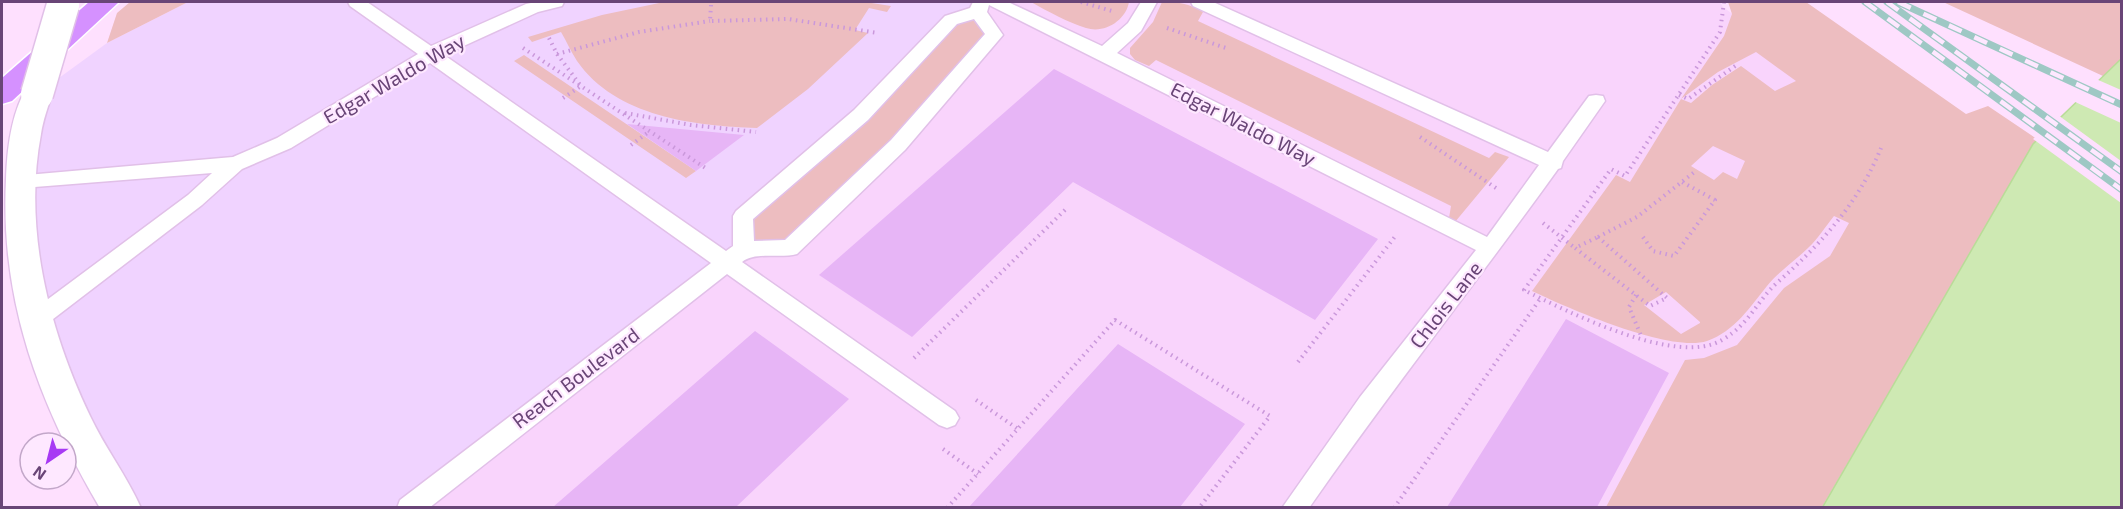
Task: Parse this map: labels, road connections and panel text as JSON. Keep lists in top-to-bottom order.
{
  "streets": {
    "lane": ["Edgar Waldo Way", "Chlois Lane", "Reach Boulevard"]
  },
  "crossings": [
    ["Edgar Waldo Way", "Chlois Lane"]
  ],
  "north": "bottom left"
}
